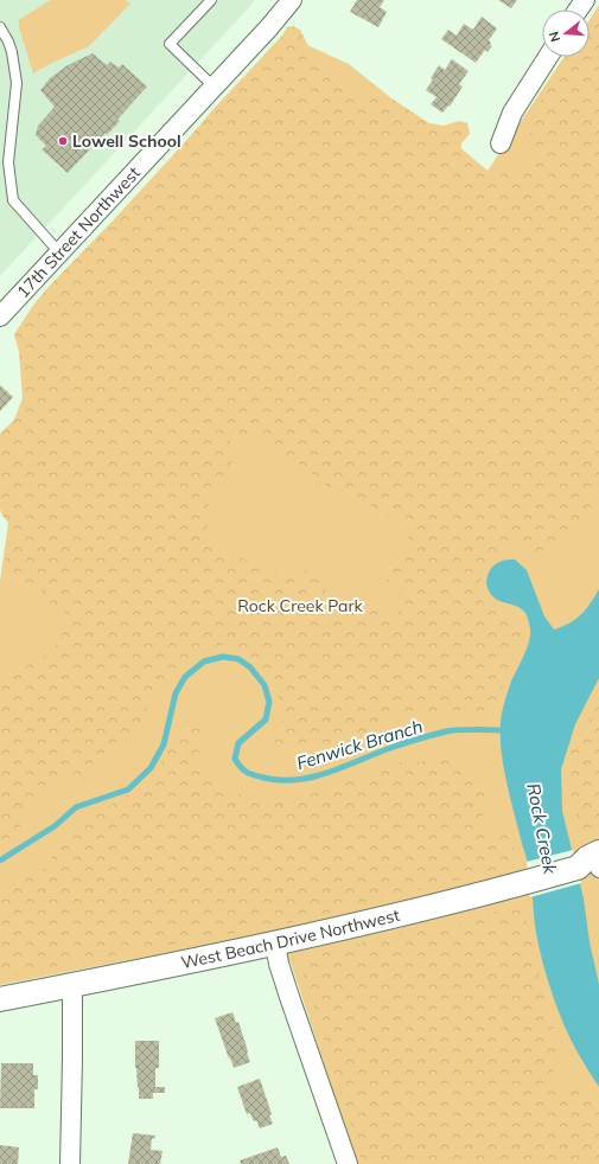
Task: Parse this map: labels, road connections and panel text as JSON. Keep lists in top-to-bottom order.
{
  "streets": {
    "street": ["17th Street Northwest", "West Beach Drive Northwest"]
  },
  "water": ["Fenwick Branch", "Rock Creek"],
  "parks": ["Rock Creek Park"],
  "places": ["Lowell School"],
  "north": "left"
}
